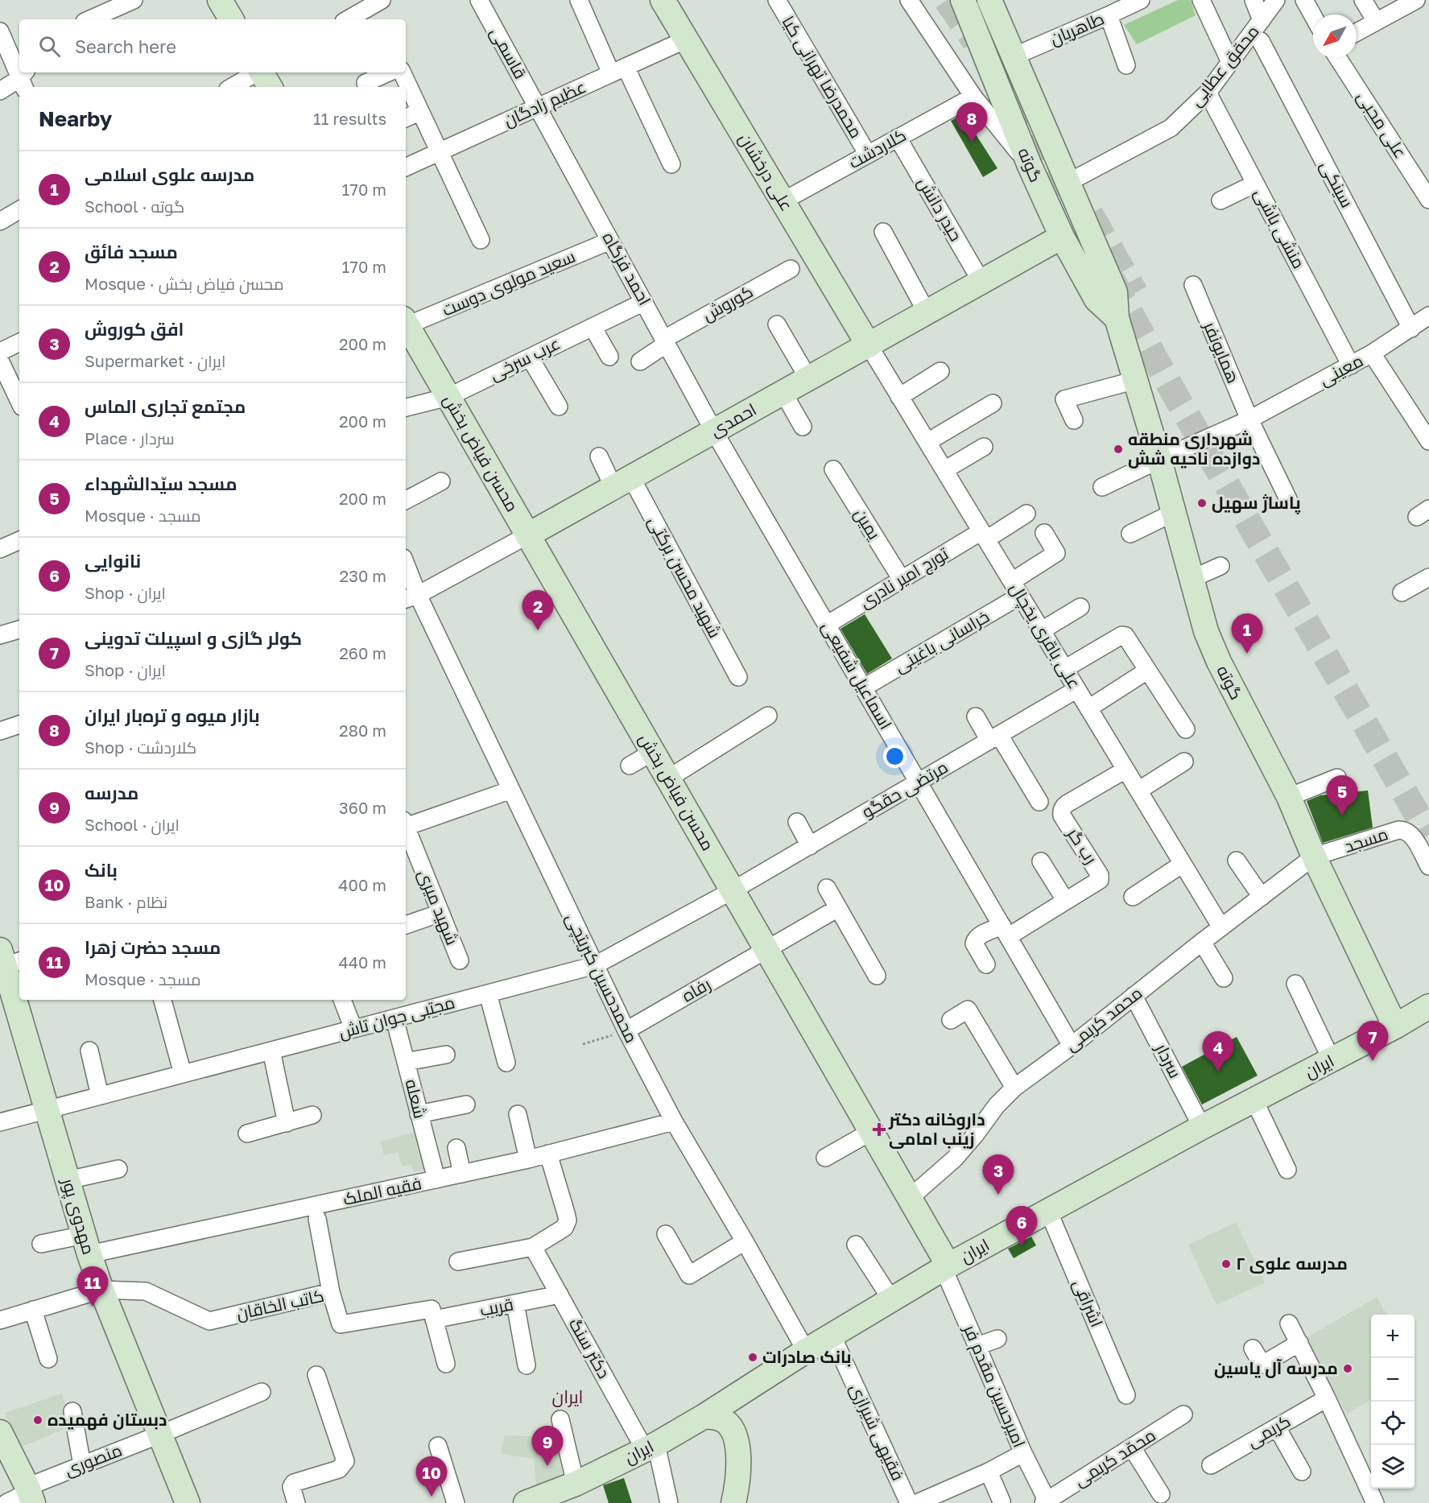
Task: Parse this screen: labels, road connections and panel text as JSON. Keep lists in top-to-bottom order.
{
  "streets": {
    "street": [
      "طاهریان",
      "قاسمی",
      "محقق عطایی",
      "محمدرضا تهرانی کیا",
      "عظیم زادگان",
      "علی محبی",
      "کلاردشت",
      "گوته",
      "علی درخشان",
      "سینکی",
      "حیدر دانش",
      "منشی باشی",
      "احمد فزگاه",
      "سعید مولوی دوست",
      "کوروش",
      "همایونفر",
      "عرب سرخی",
      "معینی",
      "احمدی",
      "محسن فیاض بخش",
      "یمین",
      "شهید محسن برکتی",
      "تورج امیر نادری",
      "علی باقری یخچال",
      "خراسانی باغینی",
      "اسماعیل شفیعی",
      "مرتضی حقگو",
      "مسجد",
      "رب گر",
      "شهید میری",
      "محمدحسین کبریتچی",
      "رفاه",
      "مجتبی جوان تاش",
      "محمد کریمی",
      "سردار",
      "ایران",
      "شعله",
      "فقیه الملک",
      "مهدوی پور",
      "اشراقی",
      "کاتب الخاقان",
      "قریب",
      "دکتر سنگ",
      "امیرحسین مقدم فر",
      "کریمی",
      "فقیهی شیرازی",
      "محمّد کریمی",
      "منصوری"
    ]
  },
  "crossings": [
    ["طاهریان", "گوته"],
    ["قاسمی", "عظیم زادگان"],
    ["قاسمی", "احمد فزگاه"],
    ["محقق عطایی", "گوته"],
    ["محقق عطایی", "منشی باشی"],
    ["محمدرضا تهرانی کیا", "کلاردشت"],
    ["عظیم زادگان", "علی درخشان"],
    ["عظیم زادگان", "احمد فزگاه"],
    ["کلاردشت", "علی درخشان"],
    ["کلاردشت", "حیدر دانش"],
    ["گوته", "معینی"],
    ["گوته", "احمدی"],
    ["گوته", "مسجد"],
    ["گوته", "محمد کریمی"],
    ["گوته", "ایران"],
    ["علی درخشان", "احمدی"],
    ["علی درخشان", "علی باقری یخچال"],
    ["سینکی", "معینی"],
    ["حیدر دانش", "احمدی"],
    ["منشی باشی", "معینی"],
    ["احمد فزگاه", "سعید مولوی دوست"],
    ["احمد فزگاه", "کوروش"],
    ["احمد فزگاه", "عرب سرخی"],
    ["احمد فزگاه", "احمدی"],
    ["احمد فزگاه", "اسماعیل شفیعی"],
    ["همایونفر", "معینی"],
    ["عرب سرخی", "محسن فیاض بخش"],
    ["احمدی", "محسن فیاض بخش"],
    ["احمدی", "شهید محسن برکتی"],
    ["احمدی", "علی باقری یخچال"],
    ["احمدی", "اسماعیل شفیعی"],
    ["احمدی", "محمدحسین کبریتچی"],
    ["محسن فیاض بخش", "مرتضی حقگو"],
    ["محسن فیاض بخش", "رفاه"],
    ["محسن فیاض بخش", "مجتبی جوان تاش"],
    ["محسن فیاض بخش", "محمد کریمی"],
    ["محسن فیاض بخش", "ایران"],
    ["محسن فیاض بخش", "امیرحسین مقدم فر"],
    ["یمین", "تورج امیر نادری"],
    ["تورج امیر نادری", "علی باقری یخچال"],
    ["تورج امیر نادری", "اسماعیل شفیعی"],
    ["علی باقری یخچال", "خراسانی باغینی"],
    ["علی باقری یخچال", "مرتضی حقگو"],
    ["علی باقری یخچال", "رب گر"],
    ["علی باقری یخچال", "محمد کریمی"],
    ["خراسانی باغینی", "اسماعیل شفیعی"],
    ["اسماعیل شفیعی", "مرتضی حقگو"],
    ["اسماعیل شفیعی", "رب گر"],
    ["اسماعیل شفیعی", "محمد کریمی"],
    ["مرتضی حقگو", "مجتبی جوان تاش"],
    ["مسجد", "محمد کریمی"],
    ["محمدحسین کبریتچی", "رفاه"],
    ["محمدحسین کبریتچی", "مجتبی جوان تاش"],
    ["محمدحسین کبریتچی", "ایران"],
    ["محمدحسین کبریتچی", "فقیه الملک"],
    ["مجتبی جوان تاش", "شعله"],
    ["مجتبی جوان تاش", "مهدوی پور"],
    ["محمد کریمی", "سردار"],
    ["سردار", "ایران"],
    ["ایران", "اشراقی"],
    ["ایران", "دکتر سنگ"],
    ["ایران", "امیرحسین مقدم فر"],
    ["ایران", "فقیهی شیرازی"],
    ["شعله", "فقیه الملک"],
    ["فقیه الملک", "مهدوی پور"],
    ["مهدوی پور", "کاتب الخاقان"],
    ["مهدوی پور", "منصوری"],
    ["کاتب الخاقان", "قریب"],
    ["قریب", "دکتر سنگ"],
    ["امیرحسین مقدم فر", "محمّد کریمی"]
  ],
  "districts": ["ایران"],
  "places": {
    "other": [
      "شهرداری منطقه دوازده ناحیه شش",
      "پاساژ سهیل",
      "مدرسه علوی ۲",
      "بانک صادرات",
      "مدرسه آل یاسین",
      "دبستان فهمیده"
    ],
    "health": ["داروخانه دکتر زینب امامی"]
  },
  "north": "bottom left",
  "page": {
    "search": "Search here",
    "heading": ["Nearby", "11 results"],
    "pins": [
      "8",
      "2",
      "1",
      "5",
      "7",
      "4",
      "3",
      "6",
      "11",
      "9",
      "10"
    ],
    "list": [
      {
        "mark": "1",
        "name": "مدرسه علوی اسلامی",
        "note": "School · گوته",
        "value": "170 m"
      },
      {
        "mark": "2",
        "name": "مسجد فائق",
        "note": "Mosque · محسن فیاض بخش",
        "value": "170 m"
      },
      {
        "mark": "3",
        "name": "افق کوروش",
        "note": "Supermarket · ایران",
        "value": "200 m"
      },
      {
        "mark": "4",
        "name": "مجتمع تجاری الماس",
        "note": "Place · سردار",
        "value": "200 m"
      },
      {
        "mark": "5",
        "name": "مسجد سیّدالشهداء",
        "note": "Mosque · مسجد",
        "value": "200 m"
      },
      {
        "mark": "6",
        "name": "نانوایی",
        "note": "Shop · ایران",
        "value": "230 m"
      },
      {
        "mark": "7",
        "name": "کولر گازی و اسپیلت تدوینی",
        "note": "Shop · ایران",
        "value": "260 m"
      },
      {
        "mark": "8",
        "name": "بازار میوه و تره‌بار ایران",
        "note": "Shop · کلاردشت",
        "value": "280 m"
      },
      {
        "mark": "9",
        "name": "مدرسه",
        "note": "School · ایران",
        "value": "360 m"
      },
      {
        "mark": "10",
        "name": "بانک",
        "note": "Bank · نظام",
        "value": "400 m"
      },
      {
        "mark": "11",
        "name": "مسجد حضرت زهرا",
        "note": "Mosque · مسجد",
        "value": "440 m"
      }
    ],
    "map_buttons": ["+", "−"]
  }
}
